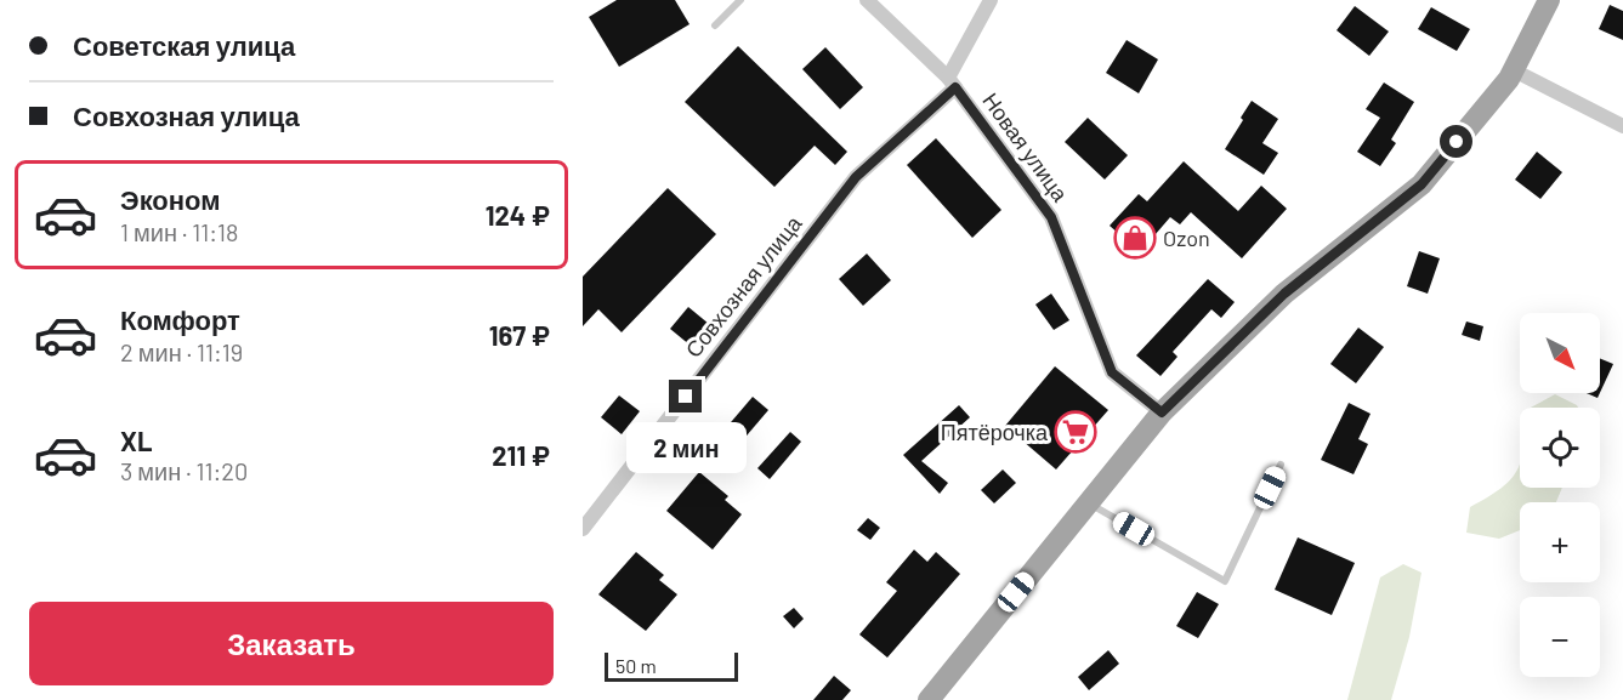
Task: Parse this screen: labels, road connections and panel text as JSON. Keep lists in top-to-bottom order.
{
  "streets": {
    "street": ["Новая улица", "Совхозная улица"]
  },
  "crossings": [
    ["Новая улица", "Совхозная улица"]
  ],
  "places": {
    "shop": ["Ozon"],
    "supermarket": ["Пятёрочка"]
  },
  "scale_bar": "50 m",
  "north": "bottom right",
  "page": {
    "banner": ["Советская улица", "Совхозная улица"],
    "list": [
      {
        "name": "Эконом",
        "note": "1 мин · 11:18",
        "value": "124 ₽"
      },
      {
        "name": "Комфорт",
        "note": "2 мин · 11:19",
        "value": "167 ₽"
      },
      {
        "name": "XL",
        "note": "3 мин · 11:20",
        "value": "211 ₽"
      }
    ],
    "map_buttons": ["+", "−"],
    "bubble": "2 мин",
    "buttons": "Заказать",
    "scale": "50 m"
  }
}
